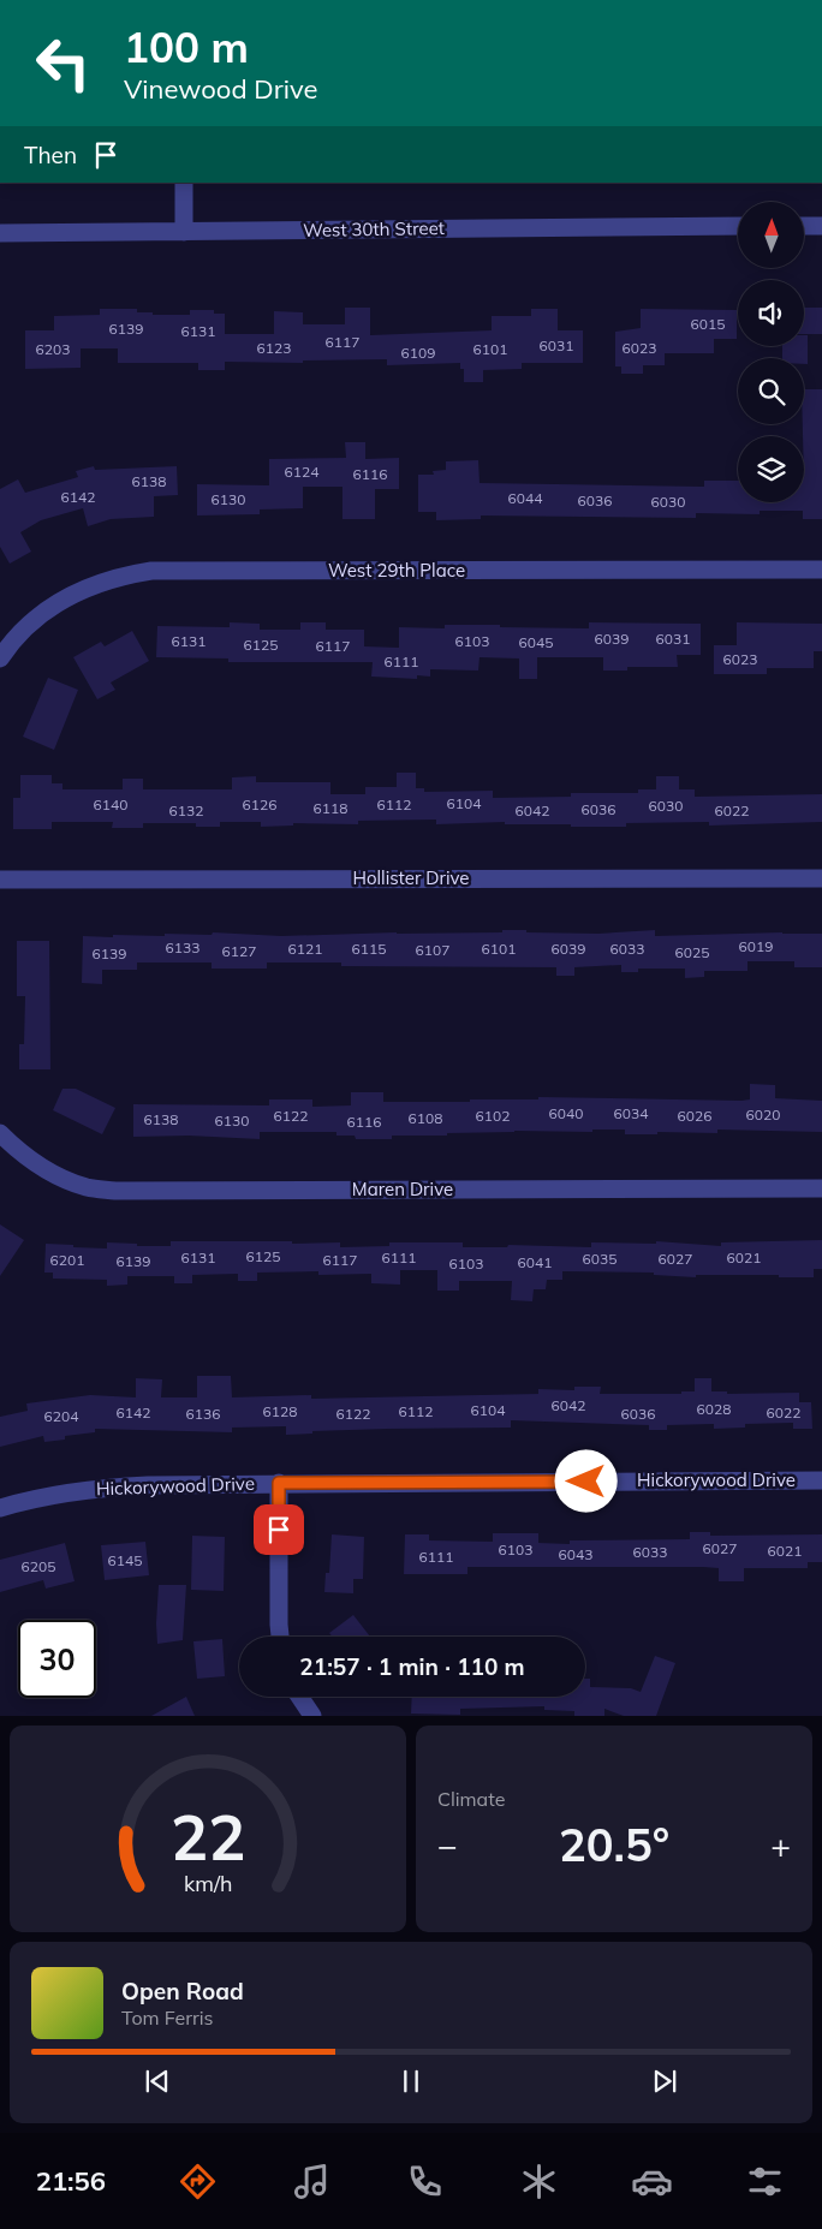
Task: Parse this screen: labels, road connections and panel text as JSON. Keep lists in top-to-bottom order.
{
  "streets": {
    "street": [
      "West 30th Street",
      "West 29th Place",
      "Hollister Drive",
      "Maren Drive",
      "Hickorywood Drive"
    ]
  },
  "house_numbers": [
    "6015",
    "6139",
    "6131",
    "6117",
    "6031",
    "6123",
    "6023",
    "6203",
    "6101",
    "6109",
    "6124",
    "6116",
    "6138",
    "6142",
    "6044",
    "6130",
    "6036",
    "6030",
    "6039",
    "6031",
    "6131",
    "6103",
    "6045",
    "6125",
    "6117",
    "6023",
    "6111",
    "6104",
    "6140",
    "6126",
    "6112",
    "6030",
    "6118",
    "6036",
    "6132",
    "6042",
    "6022",
    "6019",
    "6133",
    "6121",
    "6115",
    "6101",
    "6039",
    "6033",
    "6107",
    "6127",
    "6025",
    "6139",
    "6040",
    "6034",
    "6020",
    "6122",
    "6102",
    "6026",
    "6108",
    "6138",
    "6130",
    "6116",
    "6125",
    "6131",
    "6111",
    "6021",
    "6035",
    "6027",
    "6201",
    "6117",
    "6139",
    "6041",
    "6103",
    "6042",
    "6028",
    "6104",
    "6128",
    "6112",
    "6142",
    "6022",
    "6136",
    "6122",
    "6036",
    "6204",
    "6027",
    "6103",
    "6021",
    "6033",
    "6043",
    "6111",
    "6145",
    "6205"
  ],
  "north": "top",
  "page": {
    "turn": ["100 m", "Vinewood Drive"],
    "then": "Then",
    "limit": "30",
    "trip": "21:57 · 1 min · 110 m",
    "tile": "Climate",
    "heat": ["−", "20.5°", "+"],
    "song": ["Open Road", "Tom Ferris"],
    "tabs": "21:56",
    "gauge": ["22", "km/h"]
  }
}
